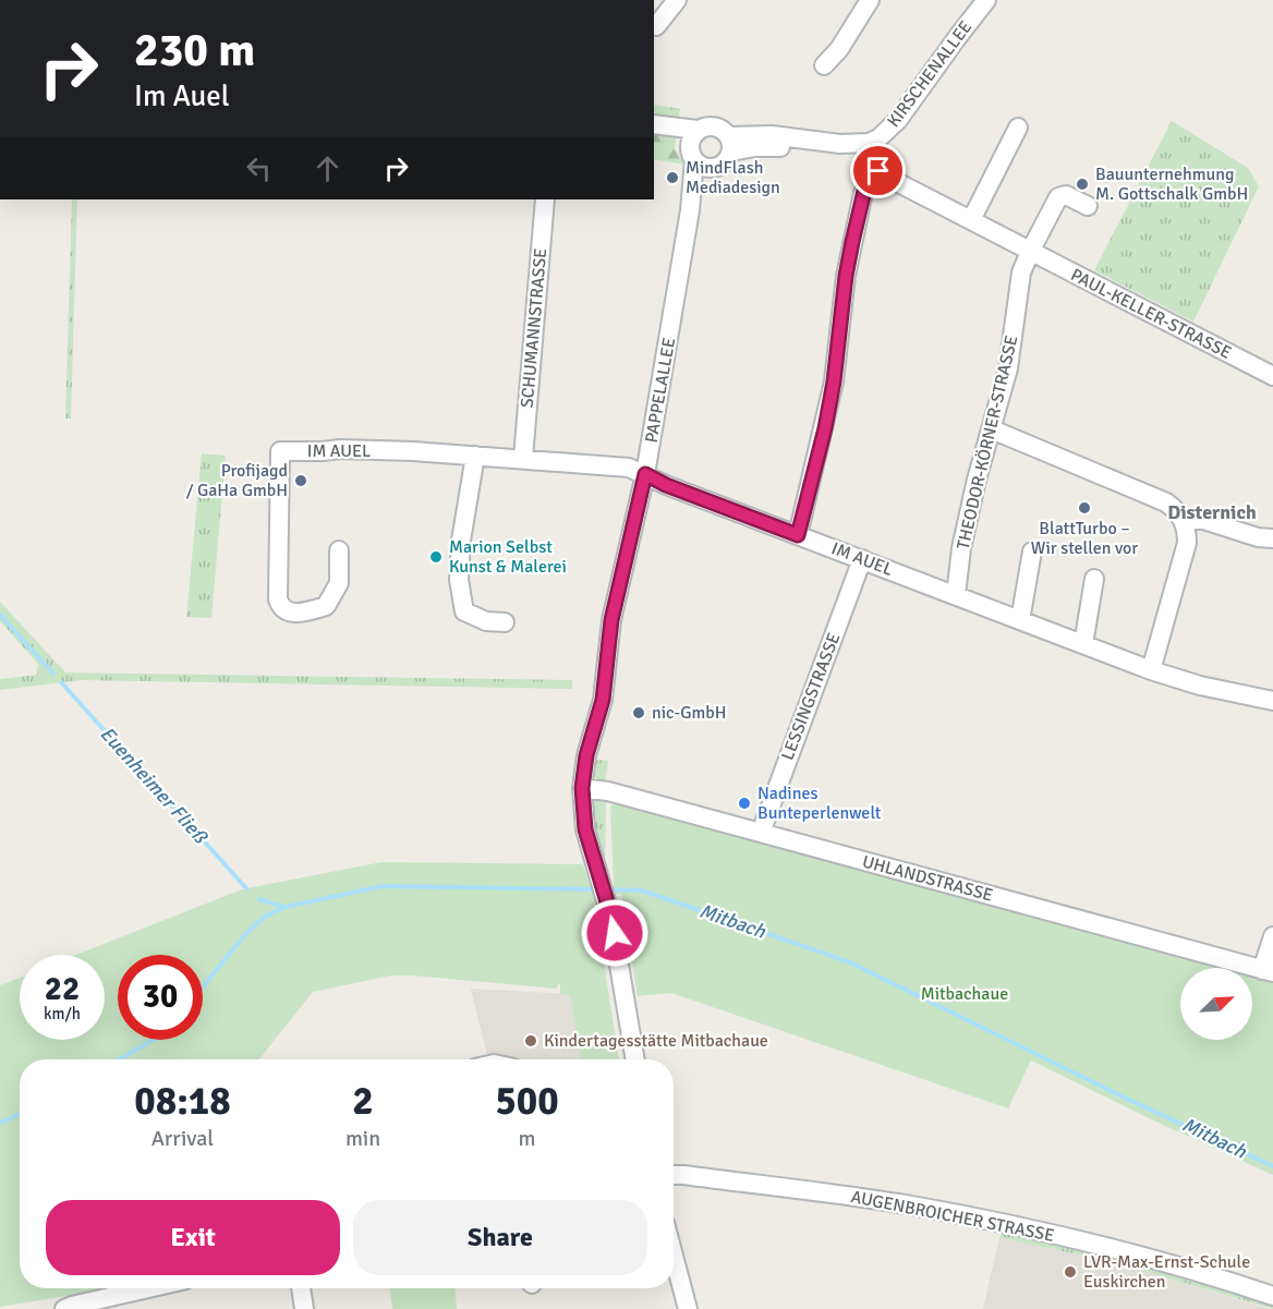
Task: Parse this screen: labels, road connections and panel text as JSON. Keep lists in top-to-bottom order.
{
  "streets": {
    "street": [
      "KIRSCHENALLEE",
      "PAUL-KELLER-STRASSE",
      "SCHUMANNSTRASSE",
      "PAPPELALLEE",
      "THEODOR-KÖRNER-STRASSE",
      "IM AUEL",
      "LESSINGSTRASSE",
      "UHLANDSTRASSE",
      "AUGENBROICHER STRASSE"
    ]
  },
  "crossings": [
    ["PAUL-KELLER-STRASSE", "THEODOR-KÖRNER-STRASSE"],
    ["SCHUMANNSTRASSE", "IM AUEL"],
    ["PAPPELALLEE", "IM AUEL"],
    ["PAPPELALLEE", "UHLANDSTRASSE"],
    ["THEODOR-KÖRNER-STRASSE", "IM AUEL"],
    ["IM AUEL", "LESSINGSTRASSE"],
    ["LESSINGSTRASSE", "UHLANDSTRASSE"]
  ],
  "districts": ["Disternich"],
  "water": ["Euenheimer Fließ", "Mitbach"],
  "parks": ["Mitbachaue"],
  "places": [
    "MindFlash Mediadesign",
    "Bauunternehmung M. Gottschalk GmbH",
    "Profijagd / GaHa GmbH",
    "BlattTurbo – Wir stellen vor",
    "Marion Selbst Kunst & Malerei",
    "nic-GmbH",
    "Nadines Bunteperlenwelt",
    "Kindertagesstätte Mitbachaue",
    "LVR-Max-Ernst-Schule Euskirchen"
  ],
  "north": "top right",
  "page": {
    "turn": ["230 m", "Im Auel"],
    "speed": "22 km/h",
    "limit": "30",
    "eta": [
      "08:18",
      "Arrival",
      "2",
      "min",
      "500",
      "m"
    ],
    "buttons": ["Exit", "Share"]
  }
}
